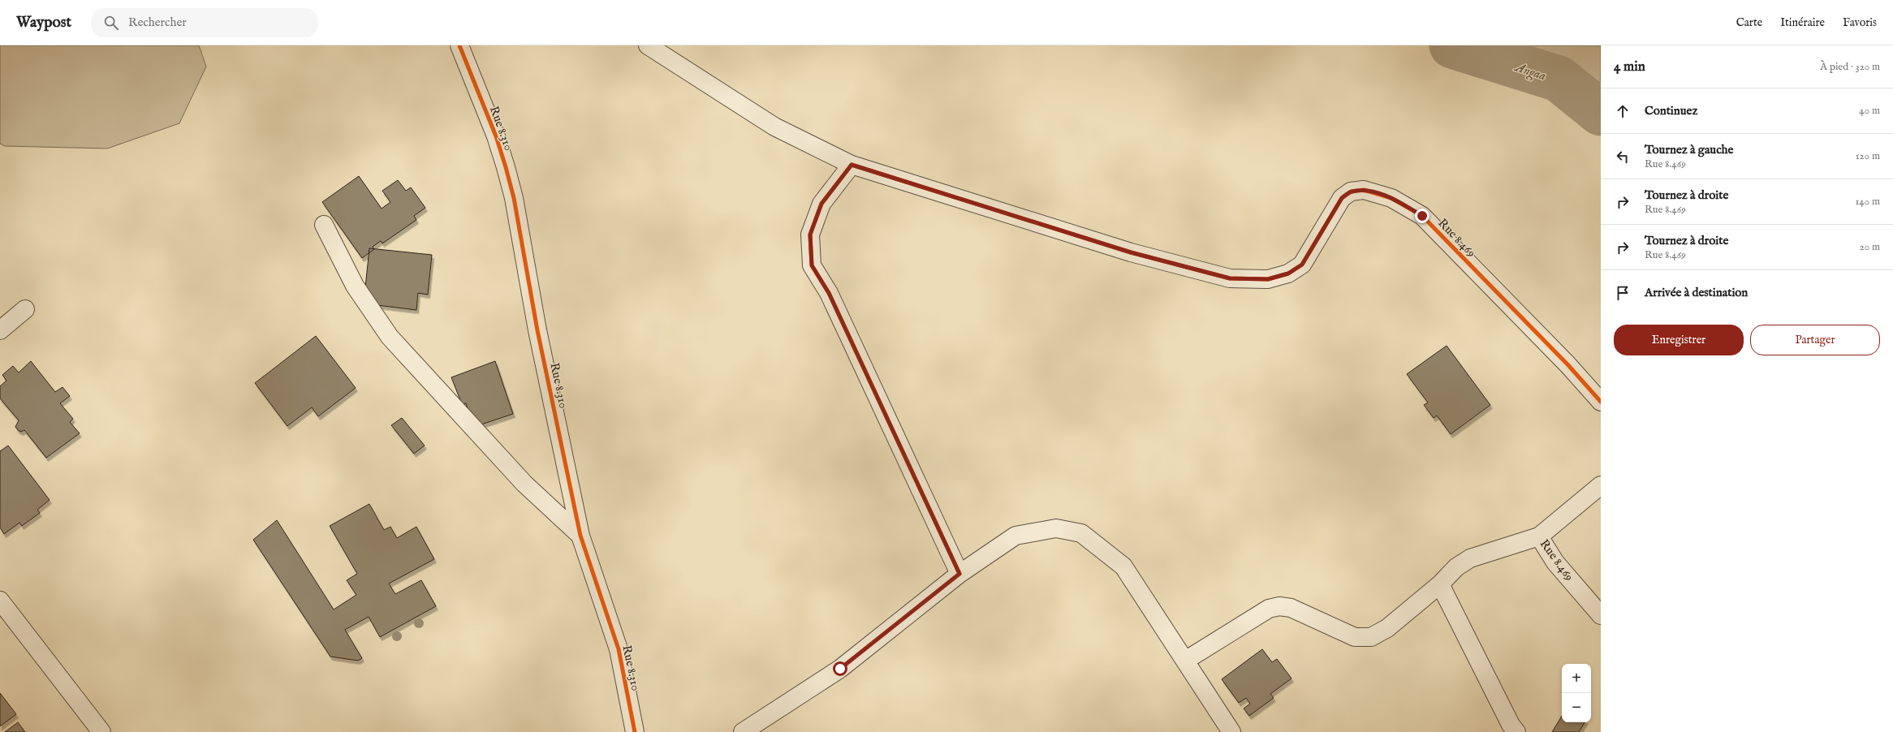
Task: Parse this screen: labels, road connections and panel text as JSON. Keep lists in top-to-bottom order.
{
  "streets": {
    "street": ["Rue 8.310", "Rue 8.469"]
  },
  "water": ["Angaa"],
  "page": {
    "header": "Waypost",
    "search": "Rechercher",
    "nav": ["Carte", "Itinéraire", "Favoris"],
    "heading": ["4 min", "À pied · 320 m"],
    "list": [
      ["Continuez", "40 m"],
      ["Tournez à gauche", "Rue 8.469", "120 m"],
      ["Tournez à droite", "Rue 8.469", "140 m"],
      ["Tournez à droite", "Rue 8.469", "20 m"],
      "Arrivée à destination"
    ],
    "buttons": ["Enregistrer", "Partager"],
    "map_buttons": ["+", "−"]
  }
}
